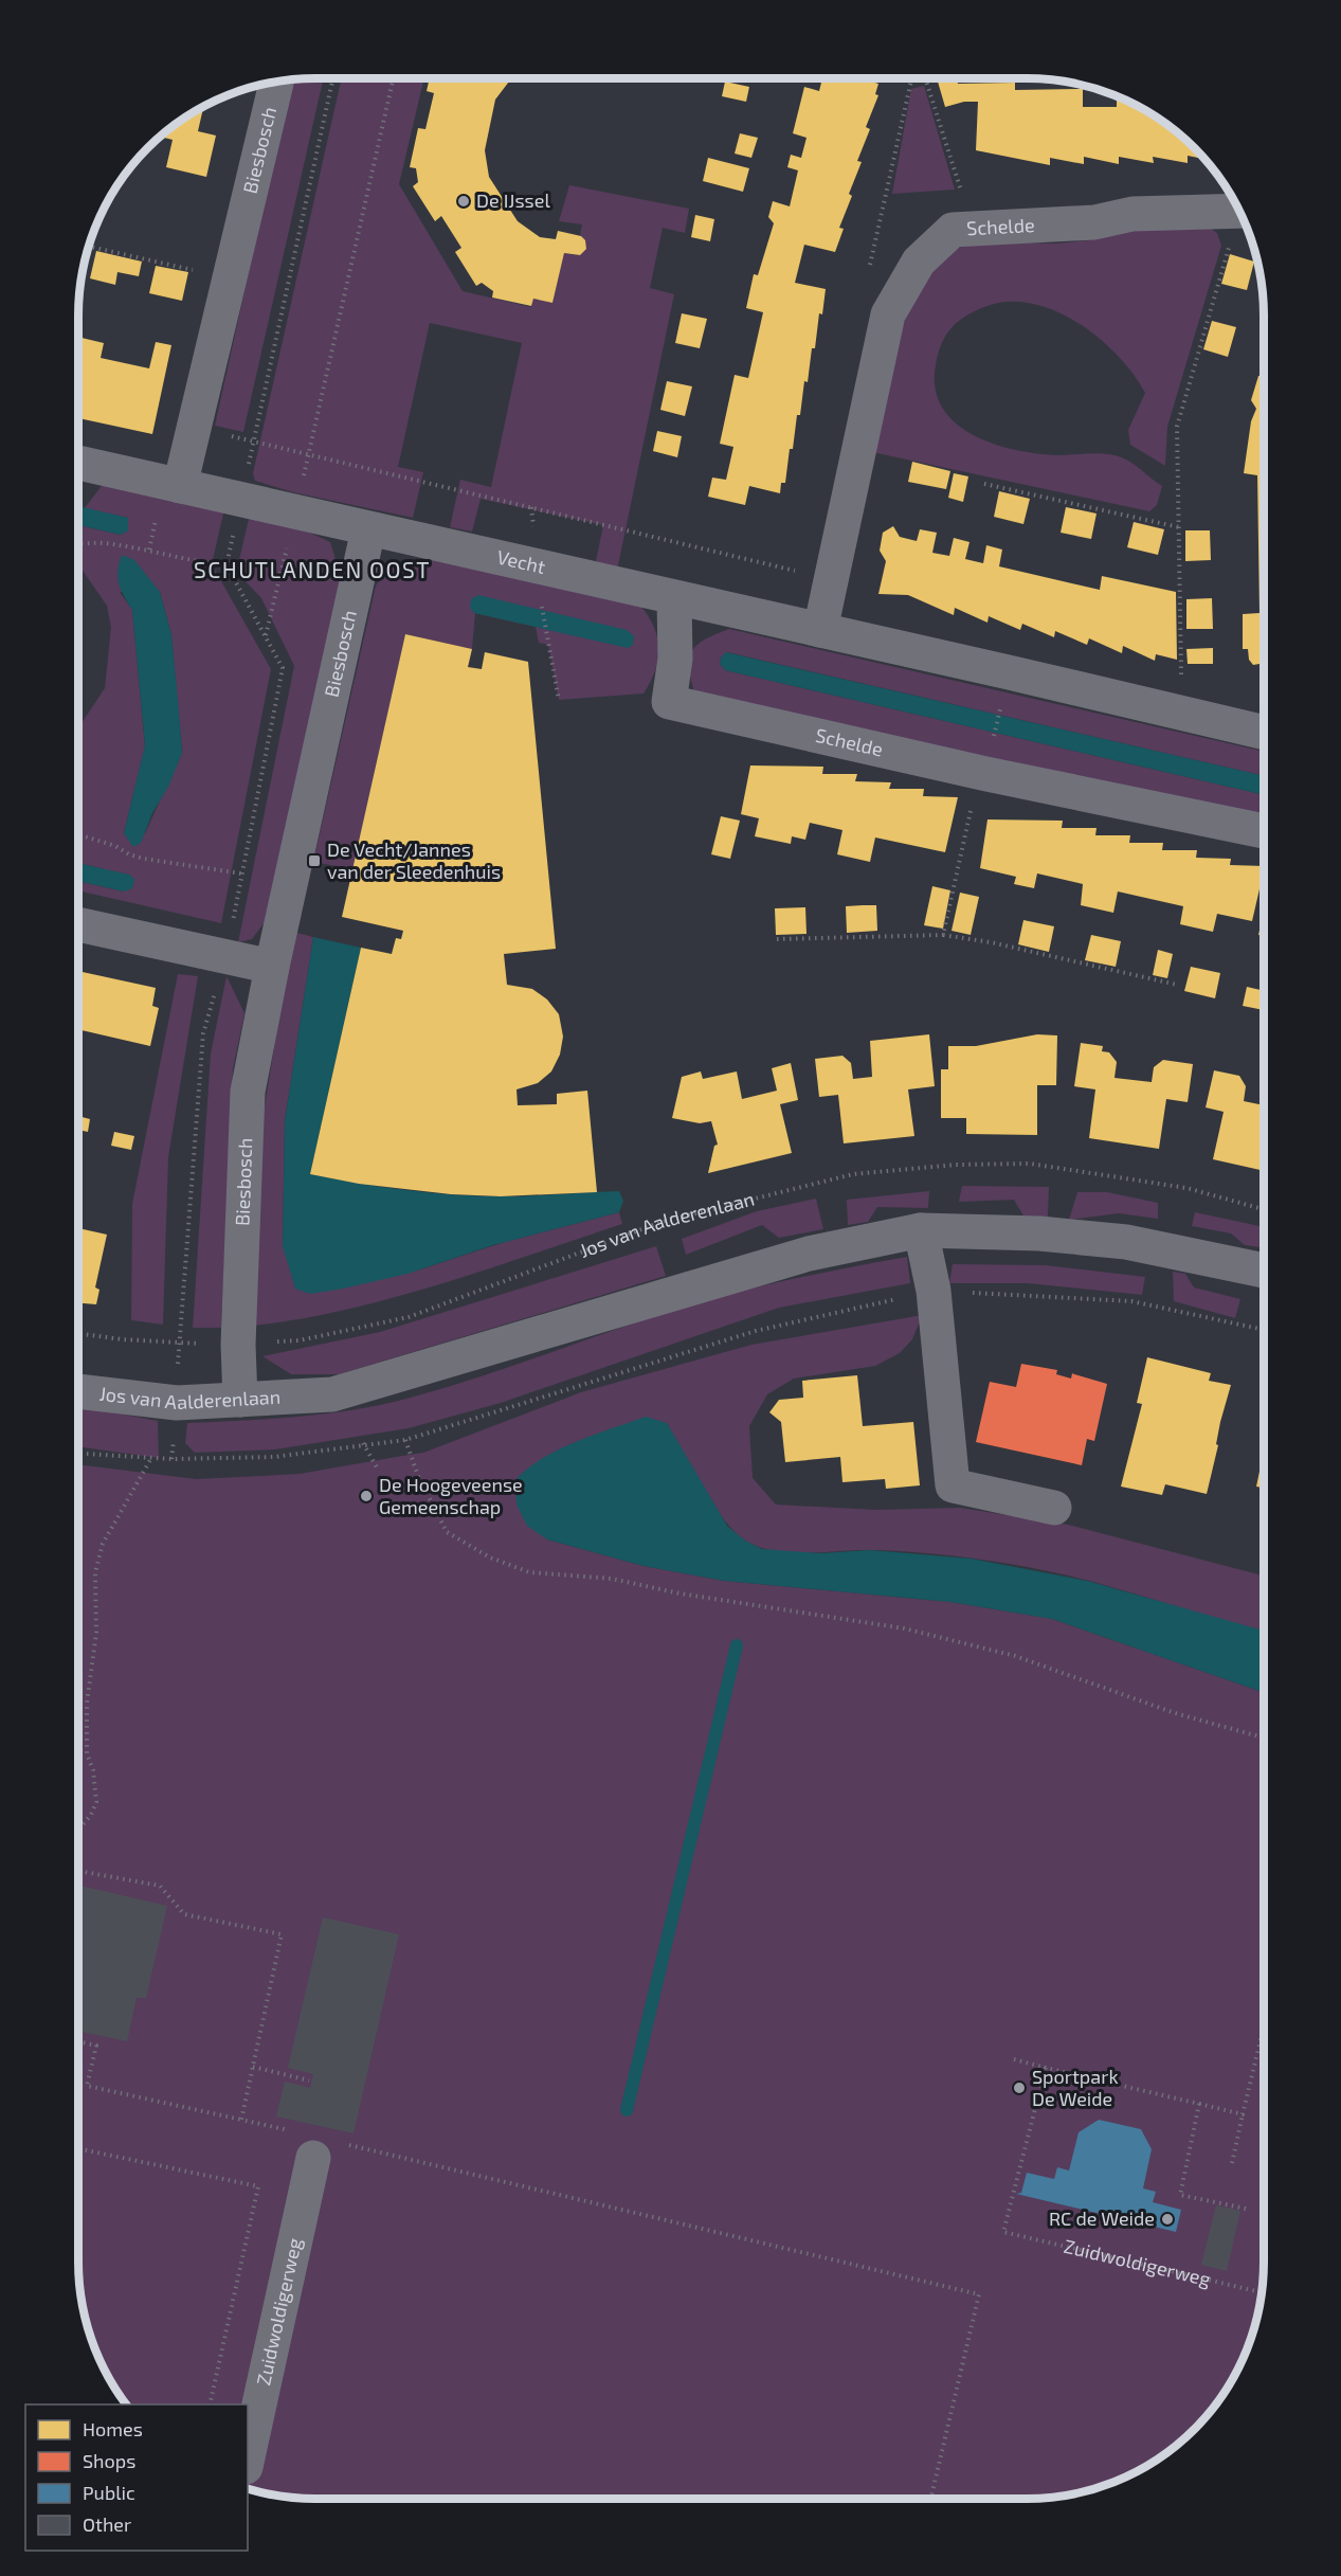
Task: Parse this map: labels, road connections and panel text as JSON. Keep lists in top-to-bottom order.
{
  "streets": {
    "street": [
      "Biesbosch",
      "Schelde",
      "Vecht",
      "Jos van Aalderenlaan",
      "Zuidwoldigerweg"
    ]
  },
  "crossings": [
    ["Biesbosch", "Vecht"],
    ["Biesbosch", "Jos van Aalderenlaan"],
    ["Schelde", "Vecht"]
  ],
  "districts": ["SCHUTLANDEN OOST"],
  "places": {
    "other": [
      "De IJssel",
      "De Hoogeveense Gemeenschap",
      "Sportpark De Weide",
      "RC de Weide"
    ],
    "transit": ["De Vecht/Jannes van der Sleedenhuis"]
  },
  "legend": [
    "Homes",
    "Shops",
    "Public",
    "Other"
  ]
}
